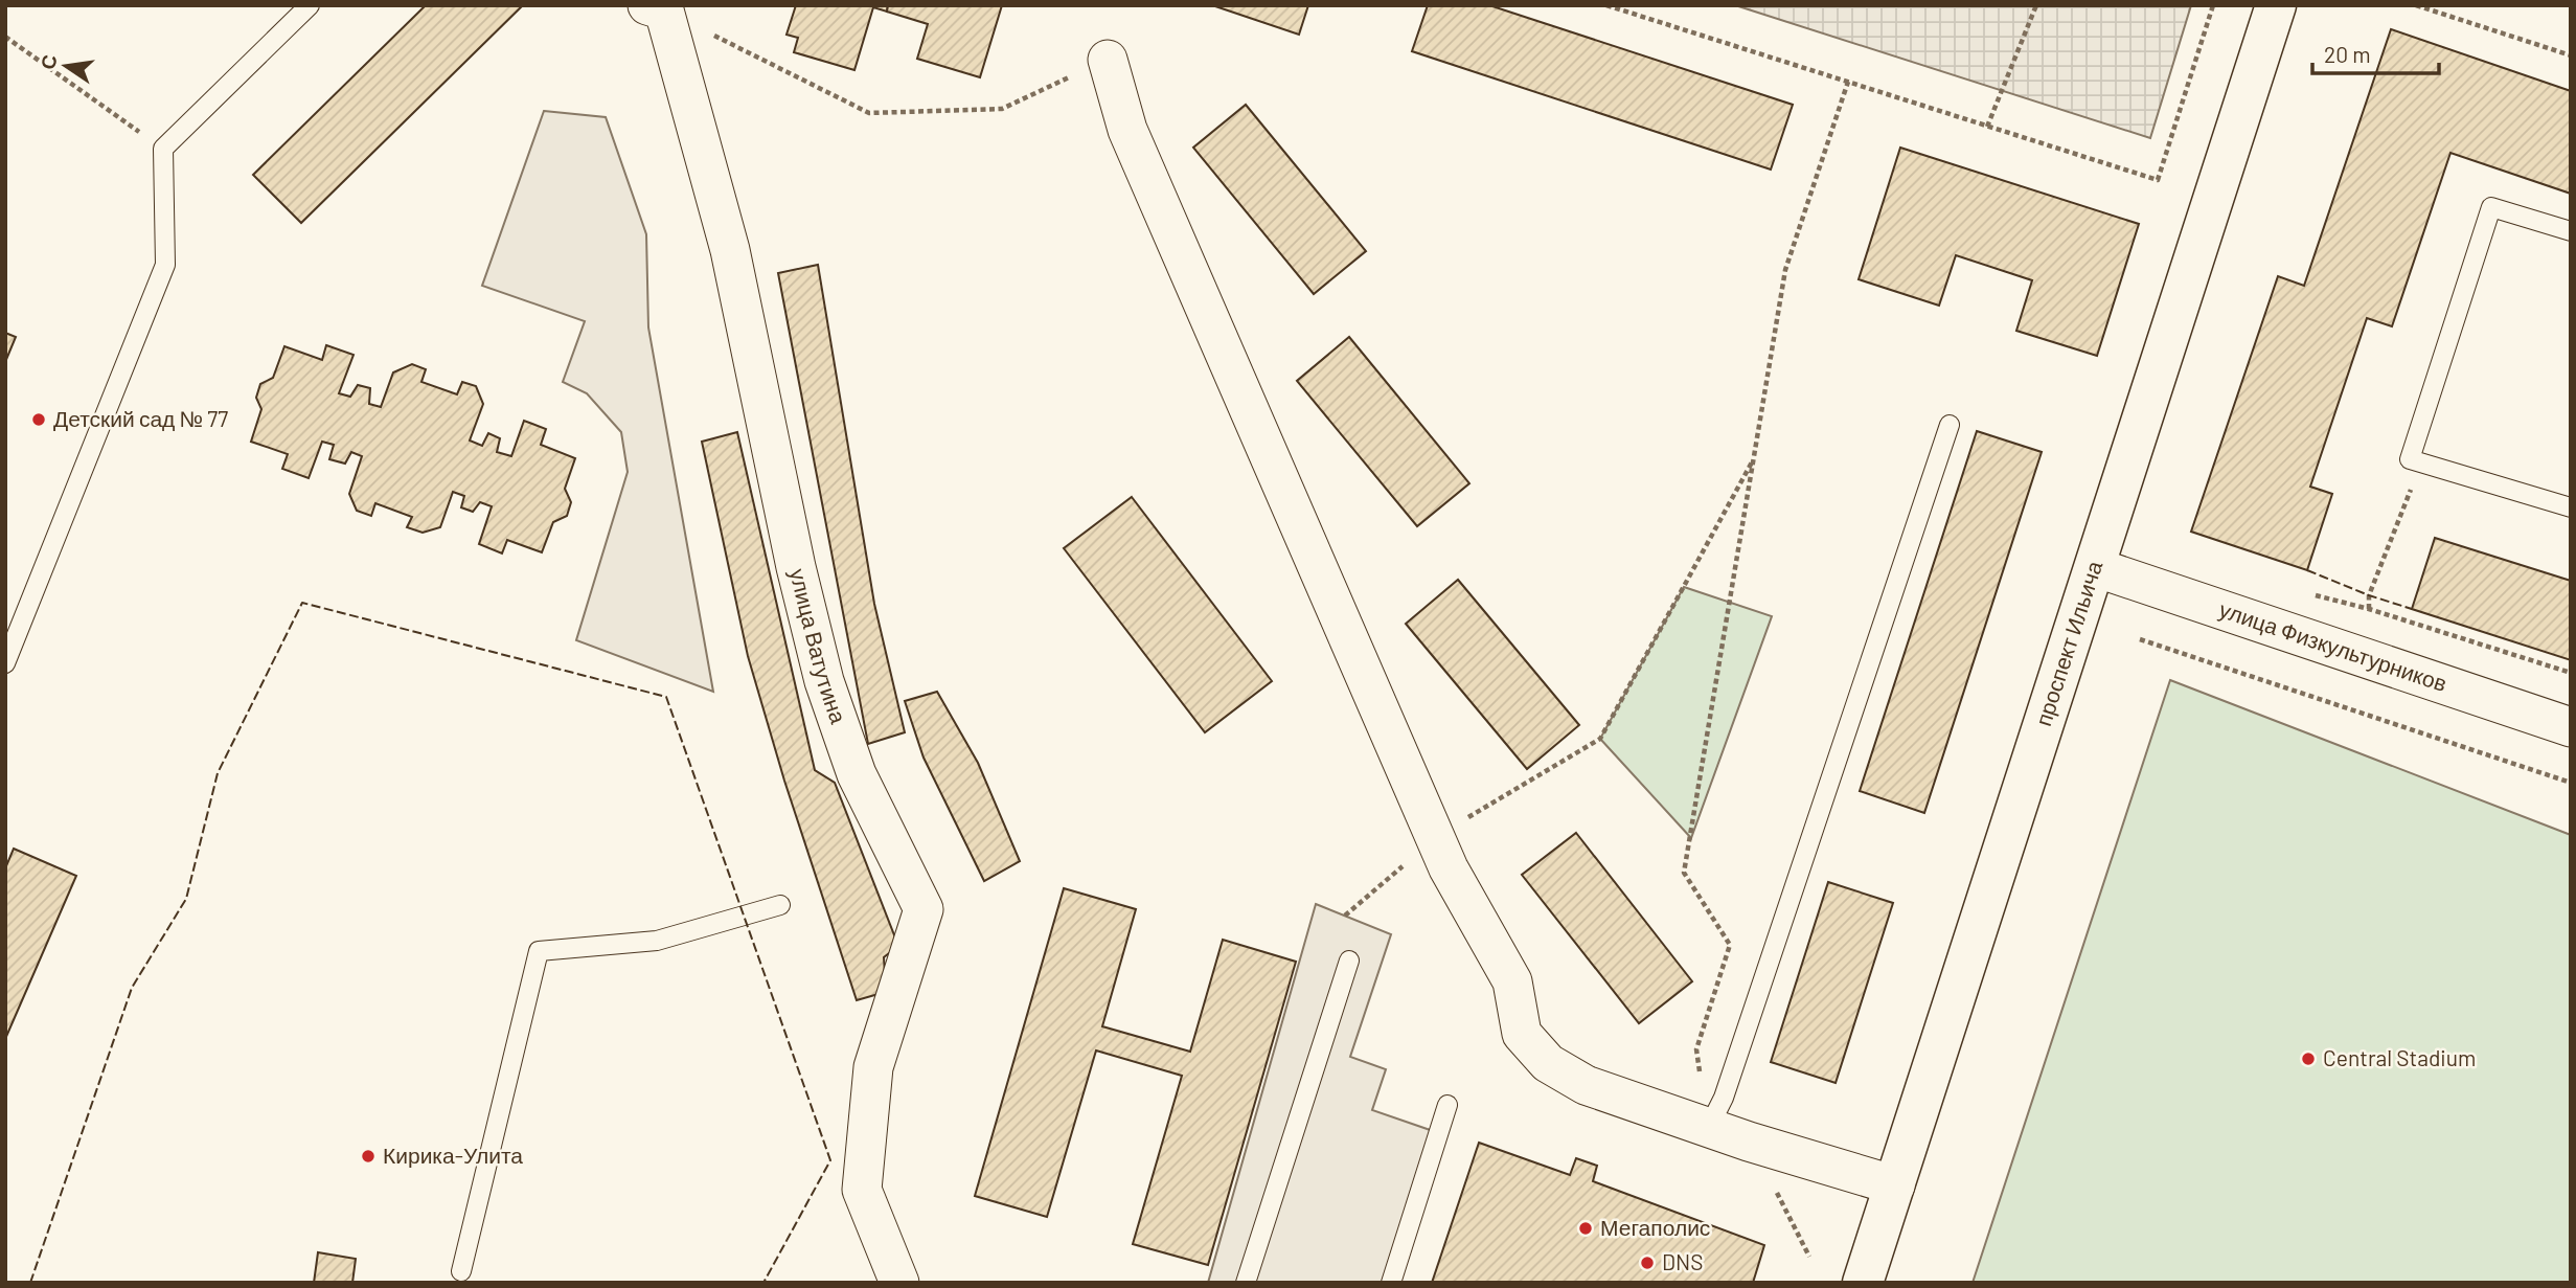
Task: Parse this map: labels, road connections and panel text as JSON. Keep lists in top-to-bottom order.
{
  "streets": {
    "main road": ["проспект Ильича"],
    "street": ["улица Ватутина", "улица Физкультурников"]
  },
  "crossings": [
    ["проспект Ильича", "улица Физкультурников"]
  ],
  "places": [
    "Детский сад № 77",
    "Central Stadium",
    "Кирика-Улита",
    "Мегаполис",
    "DNS"
  ],
  "scale_bar": "20 m",
  "north": "left"
}
